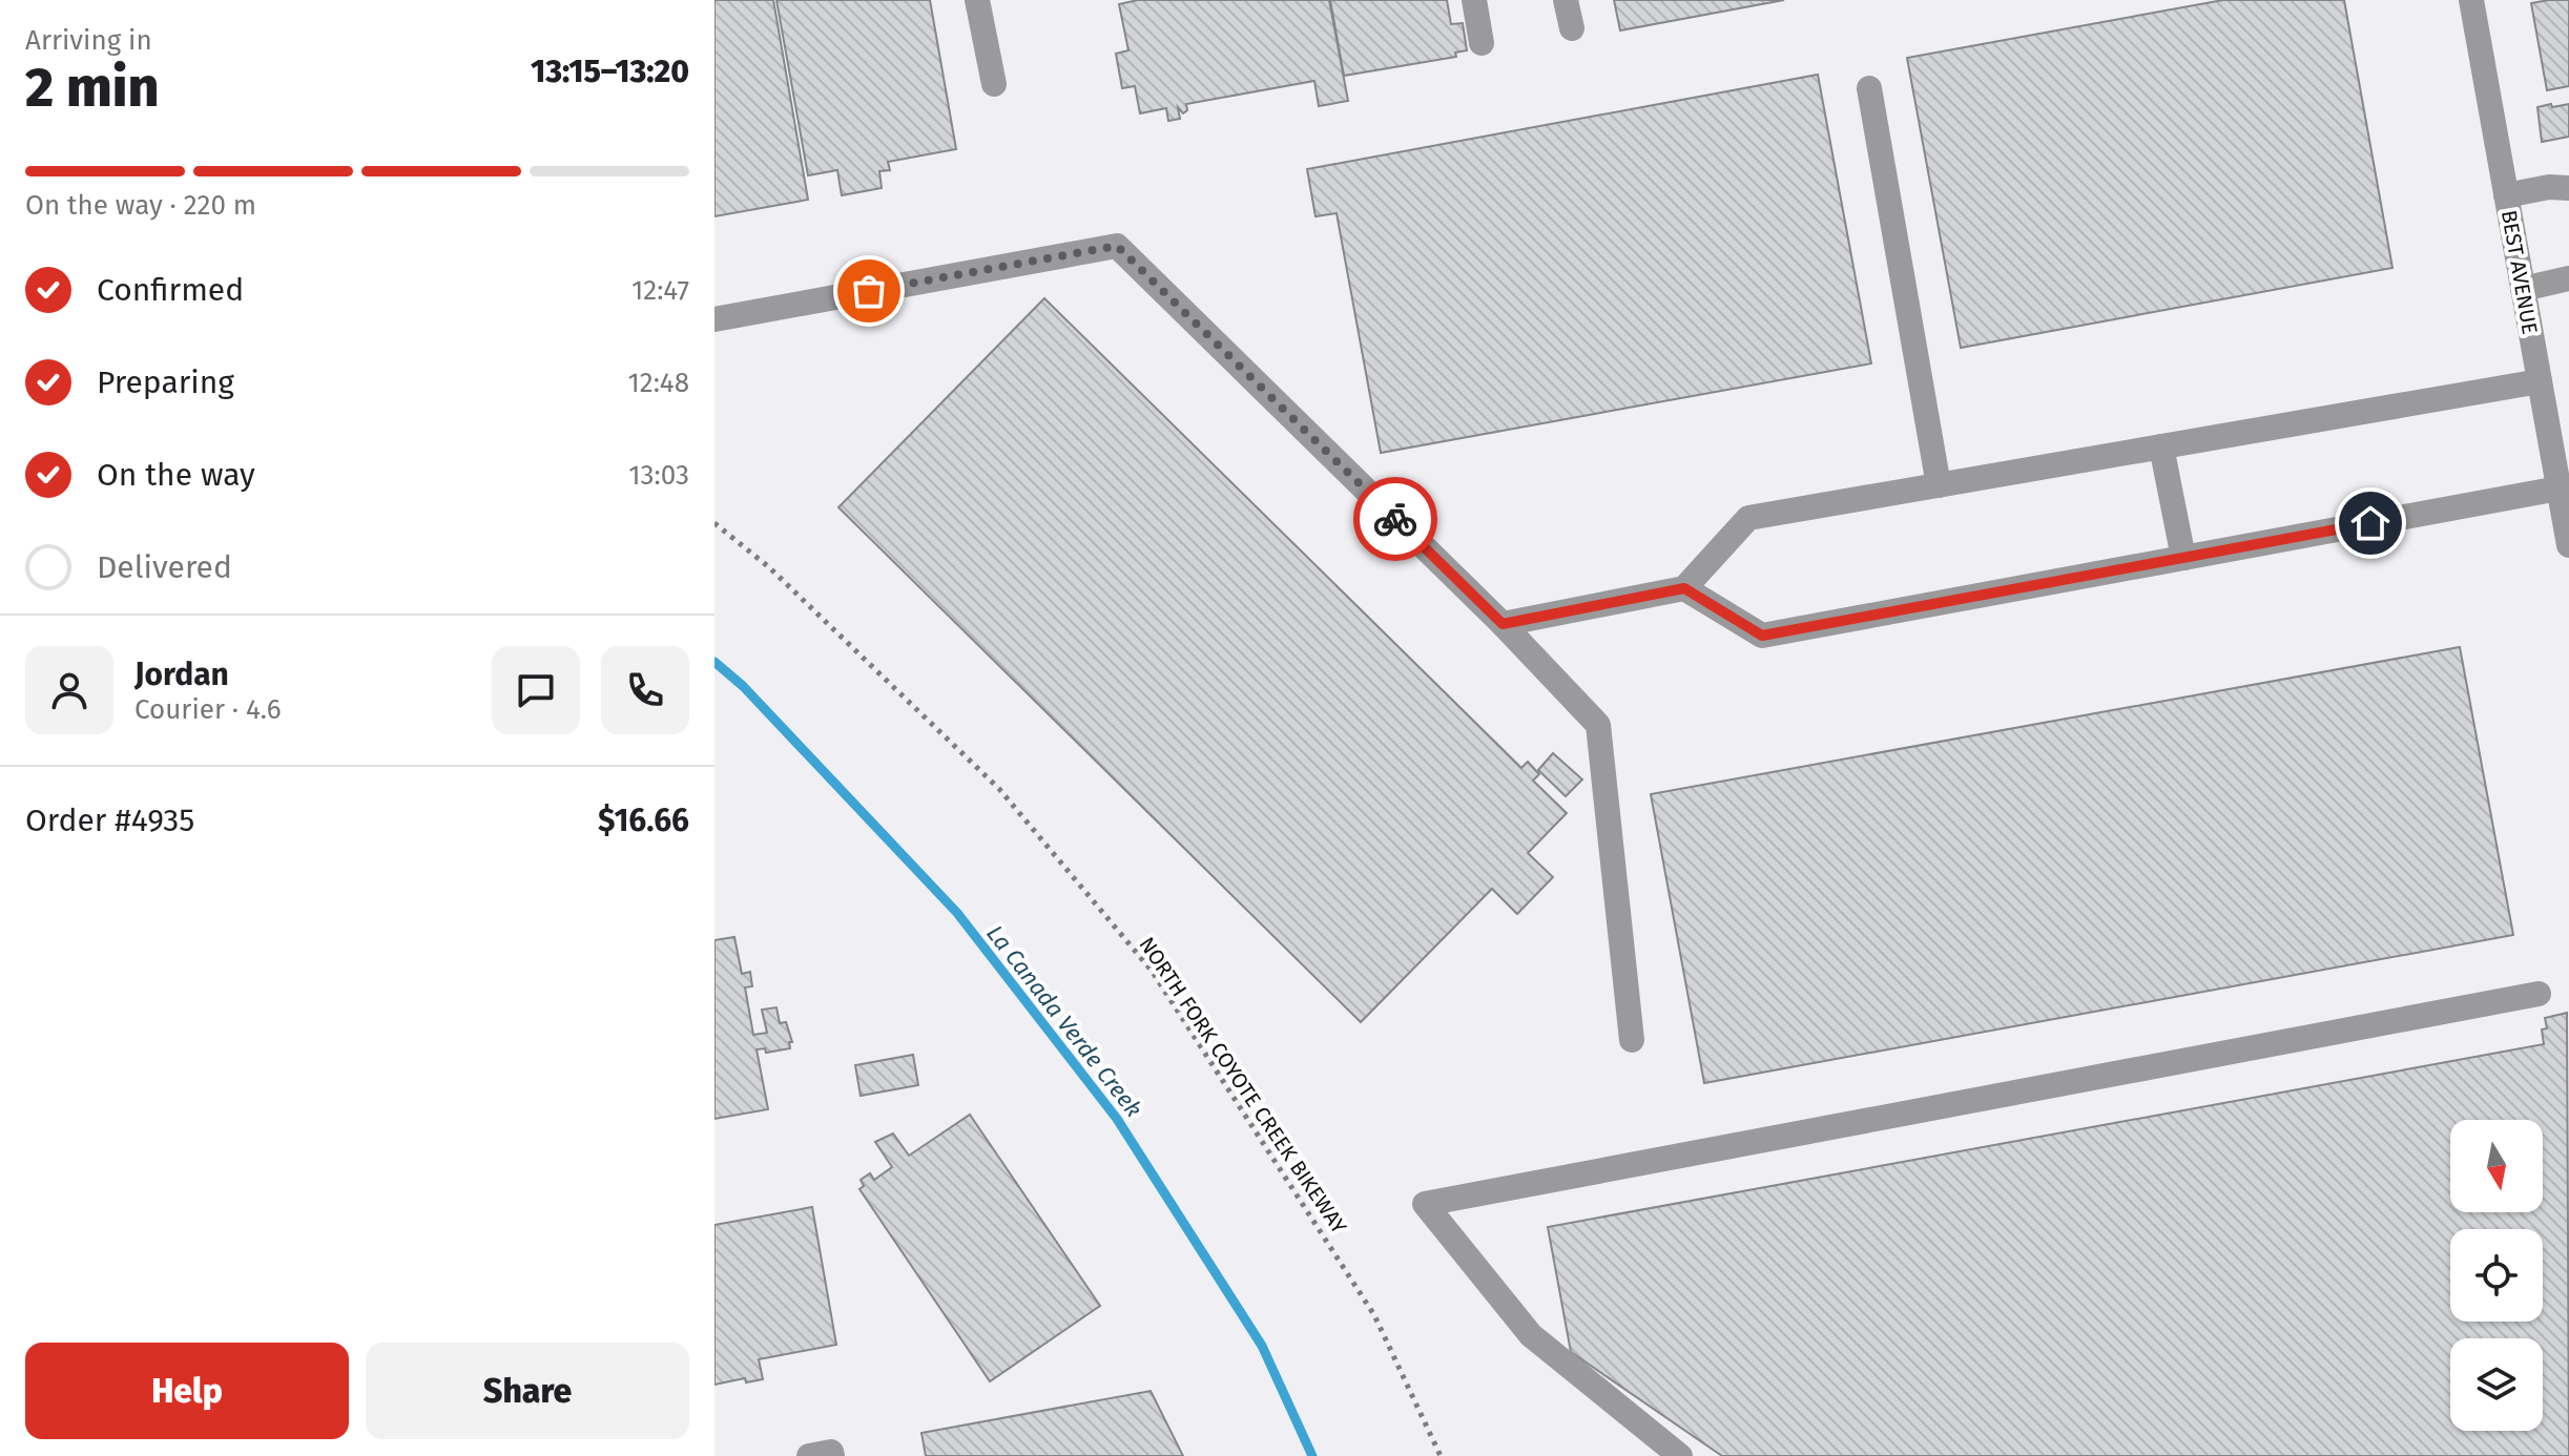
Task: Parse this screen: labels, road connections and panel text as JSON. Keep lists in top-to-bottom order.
{
  "streets": {
    "street": ["BEST AVENUE"],
    "path": ["NORTH FORK COYOTE CREEK BIKEWAY"]
  },
  "water": ["La Canada Verde Creek"],
  "north": "bottom",
  "page": {
    "heading": ["2 min", "Arriving in", "13:15–13:20"],
    "panel": [
      "Jordan",
      "Courier · 4.6",
      "Order #4935",
      "$16.66"
    ],
    "bar": "On the way · 220 m",
    "list": [
      ["Confirmed", "12:47"],
      ["Preparing", "12:48"],
      ["On the way", "13:03"],
      "Delivered"
    ],
    "buttons": ["Help", "Share"]
  }
}
